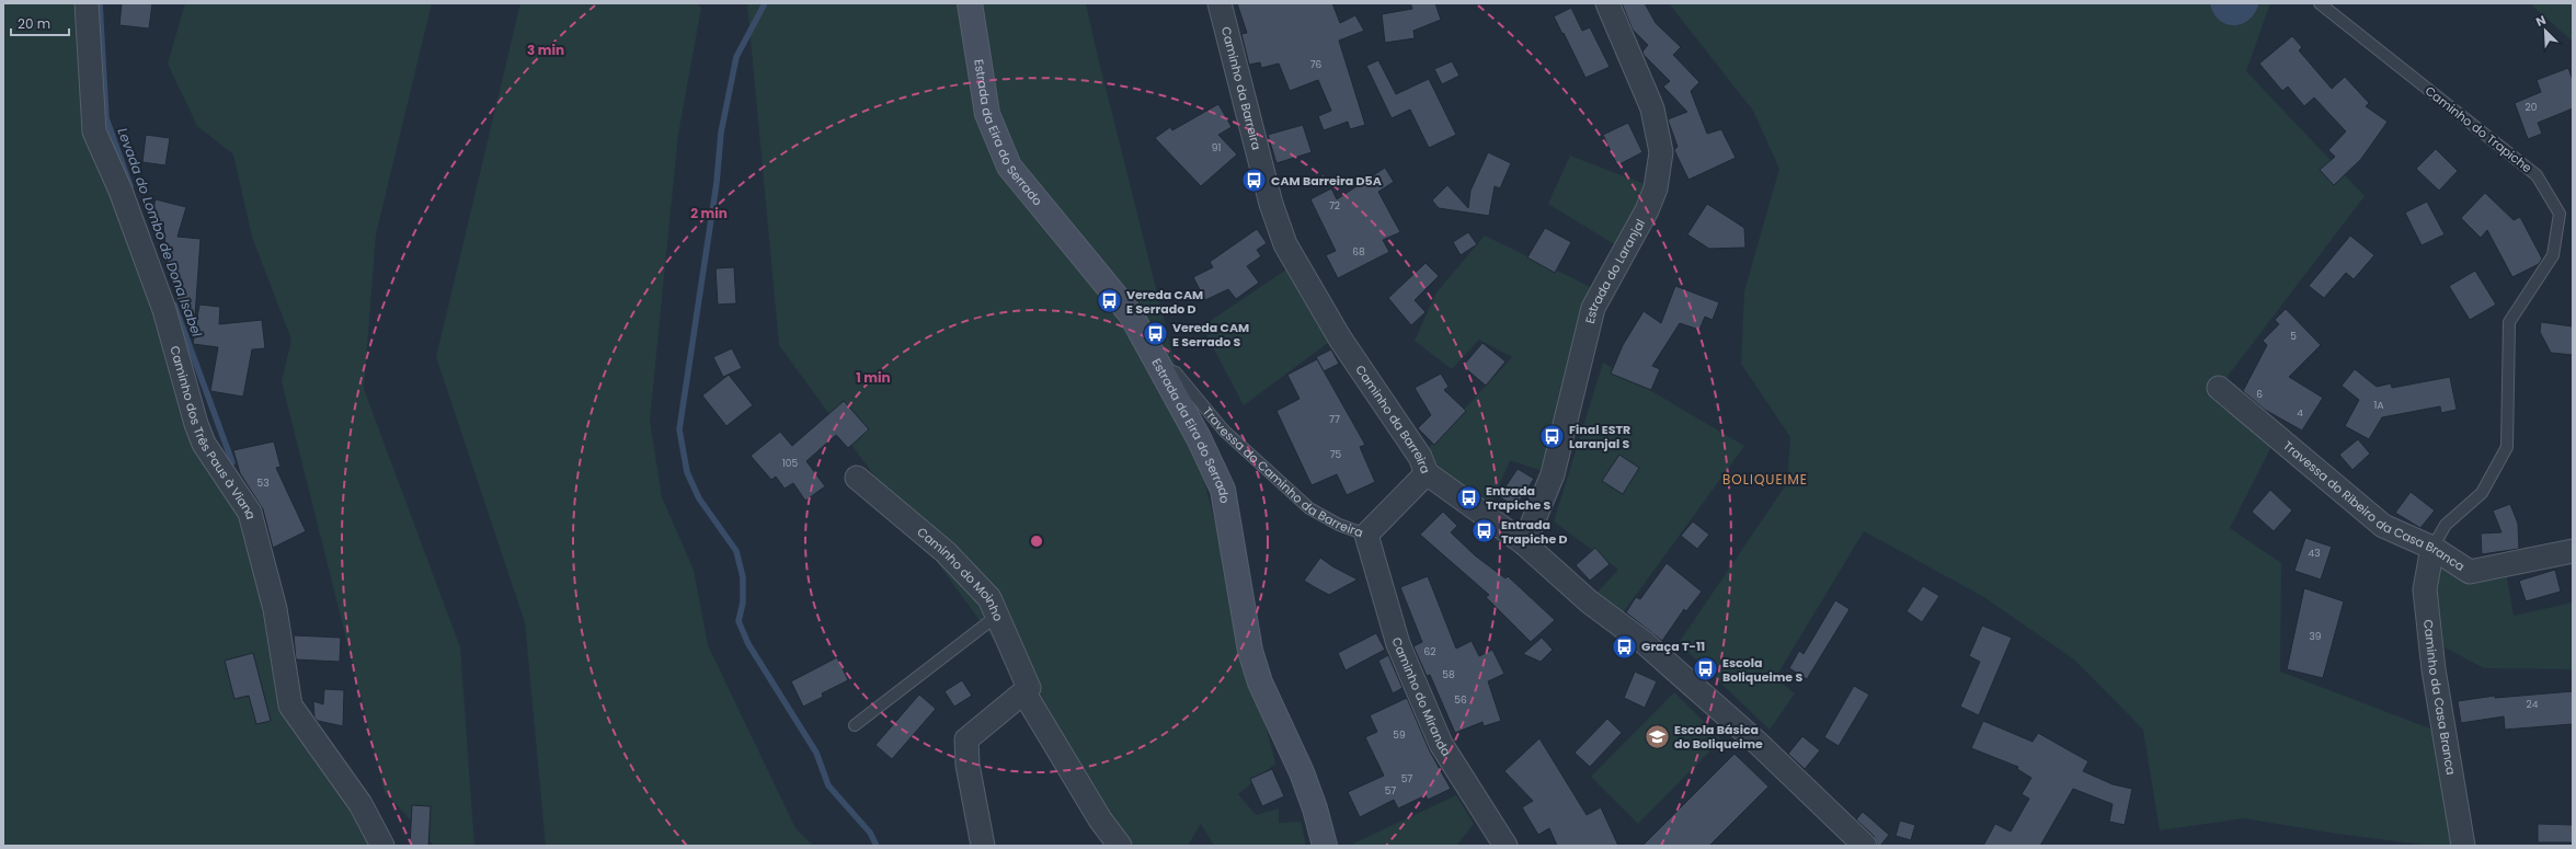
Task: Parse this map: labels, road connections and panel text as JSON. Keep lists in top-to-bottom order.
{
  "streets": {
    "main road": ["Estrada da Eira do Serrado"],
    "street": [
      "Caminho da Barreira",
      "Estrada do Laranjal",
      "Caminho dos Três Paus à Viana",
      "Travessa do Caminho da Barreira",
      "Travessa do Ribeiro da Casa Branca",
      "Caminho do Moinho",
      "Caminho do Miranda",
      "Caminho da Casa Branca"
    ],
    "lane": ["Caminho do Trapiche"]
  },
  "crossings": [
    ["Caminho da Barreira", "Estrada do Laranjal"],
    ["Caminho da Barreira", "Travessa do Caminho da Barreira"],
    ["Caminho do Trapiche", "Travessa do Ribeiro da Casa Branca"],
    ["Caminho do Trapiche", "Caminho da Casa Branca"],
    ["Estrada da Eira do Serrado", "Travessa do Caminho da Barreira"],
    ["Travessa do Caminho da Barreira", "Caminho do Miranda"],
    ["Travessa do Ribeiro da Casa Branca", "Caminho da Casa Branca"]
  ],
  "districts": ["BOLIQUEIME"],
  "water": ["Levada do Lombo de Dona Isabel"],
  "places": {
    "bus stop": [
      "CAM Barreira D5A",
      "Vereda CAM E Serrado D",
      "Vereda CAM E Serrado S",
      "Final ESTR Laranjal S",
      "Entrada Trapiche S",
      "Entrada Trapiche D",
      "Graça T-11",
      "Escola Boliqueime S"
    ],
    "school or university": ["Escola Básica do Boliqueime"]
  },
  "house_numbers": [
    "76",
    "20",
    "91",
    "72",
    "68",
    "5",
    "6",
    "1A",
    "4",
    "77",
    "75",
    "105",
    "53",
    "43",
    "39",
    "62",
    "58",
    "56",
    "24",
    "59",
    "57",
    "57"
  ],
  "scale_bar": "20 m",
  "north": "top left",
  "rings": ["3 min", "2 min", "1 min"]
}
